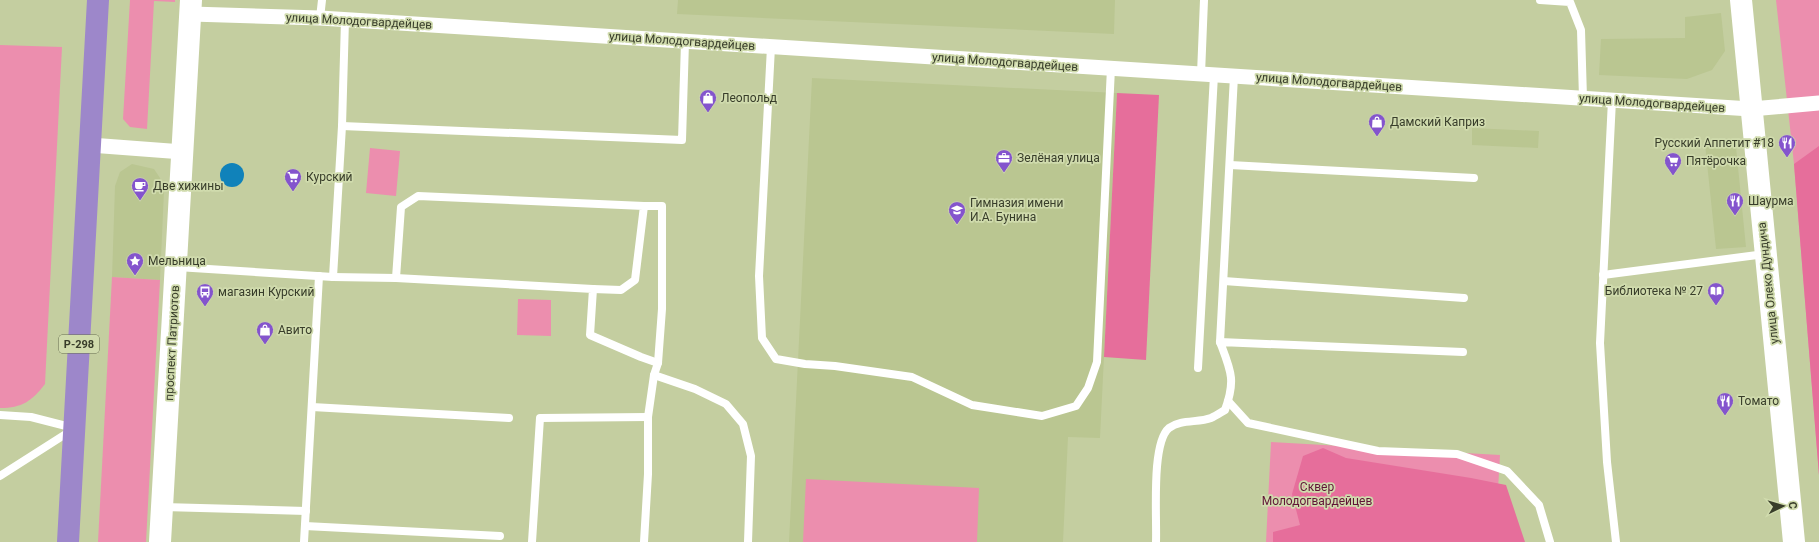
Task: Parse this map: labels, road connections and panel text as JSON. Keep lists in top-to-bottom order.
{
  "streets": {
    "highway": ["Р-298"],
    "street": ["улица Молодогвардейцев", "улица Олеко Дундича", "проспект Патриотов"]
  },
  "crossings": [
    ["улица Молодогвардейцев", "улица Олеко Дундича"],
    ["улица Молодогвардейцев", "проспект Патриотов"]
  ],
  "parks": ["Сквер Молодогвардейцев"],
  "places": {
    "shop": ["Леопольд", "Дамский Каприз", "Авито"],
    "restaurant": ["Русский Аппетит #18", "Шаурма", "Томато"],
    "office": ["Зелёная улица"],
    "supermarket": ["Пятёрочка", "Курский"],
    "cafe": ["Две хижины"],
    "school or university": ["Гимназия имени И.А. Бунина"],
    "place": ["Мельница"],
    "library": ["Библиотека № 27"],
    "bus stop": ["магазин Курский"]
  },
  "north": "right"
}
